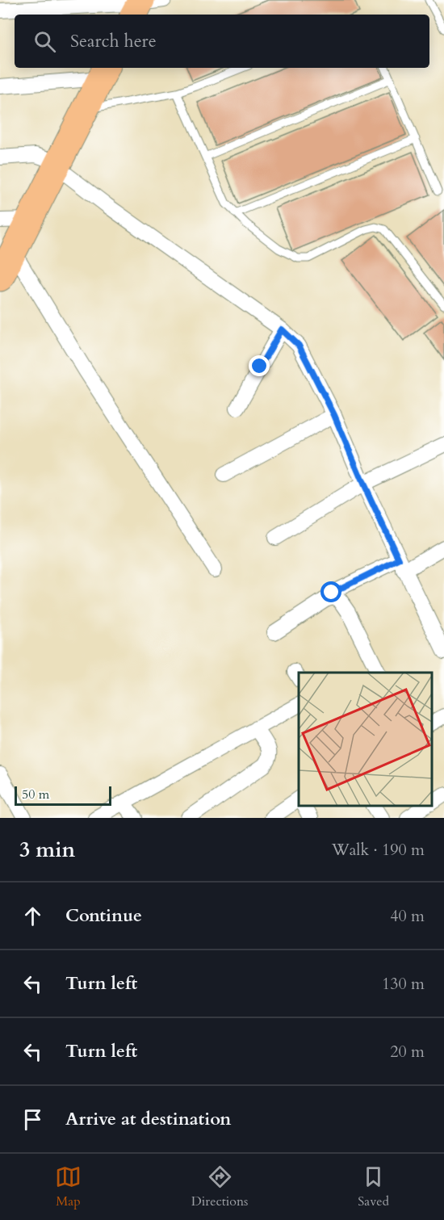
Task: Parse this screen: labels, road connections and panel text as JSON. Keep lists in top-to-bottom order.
{
  "scale_bar": "50 m",
  "page": {
    "search": "Search here",
    "scale": "50 m",
    "heading": ["3 min", "Walk · 190 m"],
    "list": [
      ["Continue", "40 m"],
      ["Turn left", "130 m"],
      ["Turn left", "20 m"],
      "Arrive at destination"
    ],
    "nav": ["Map", "Directions", "Saved"]
  }
}
